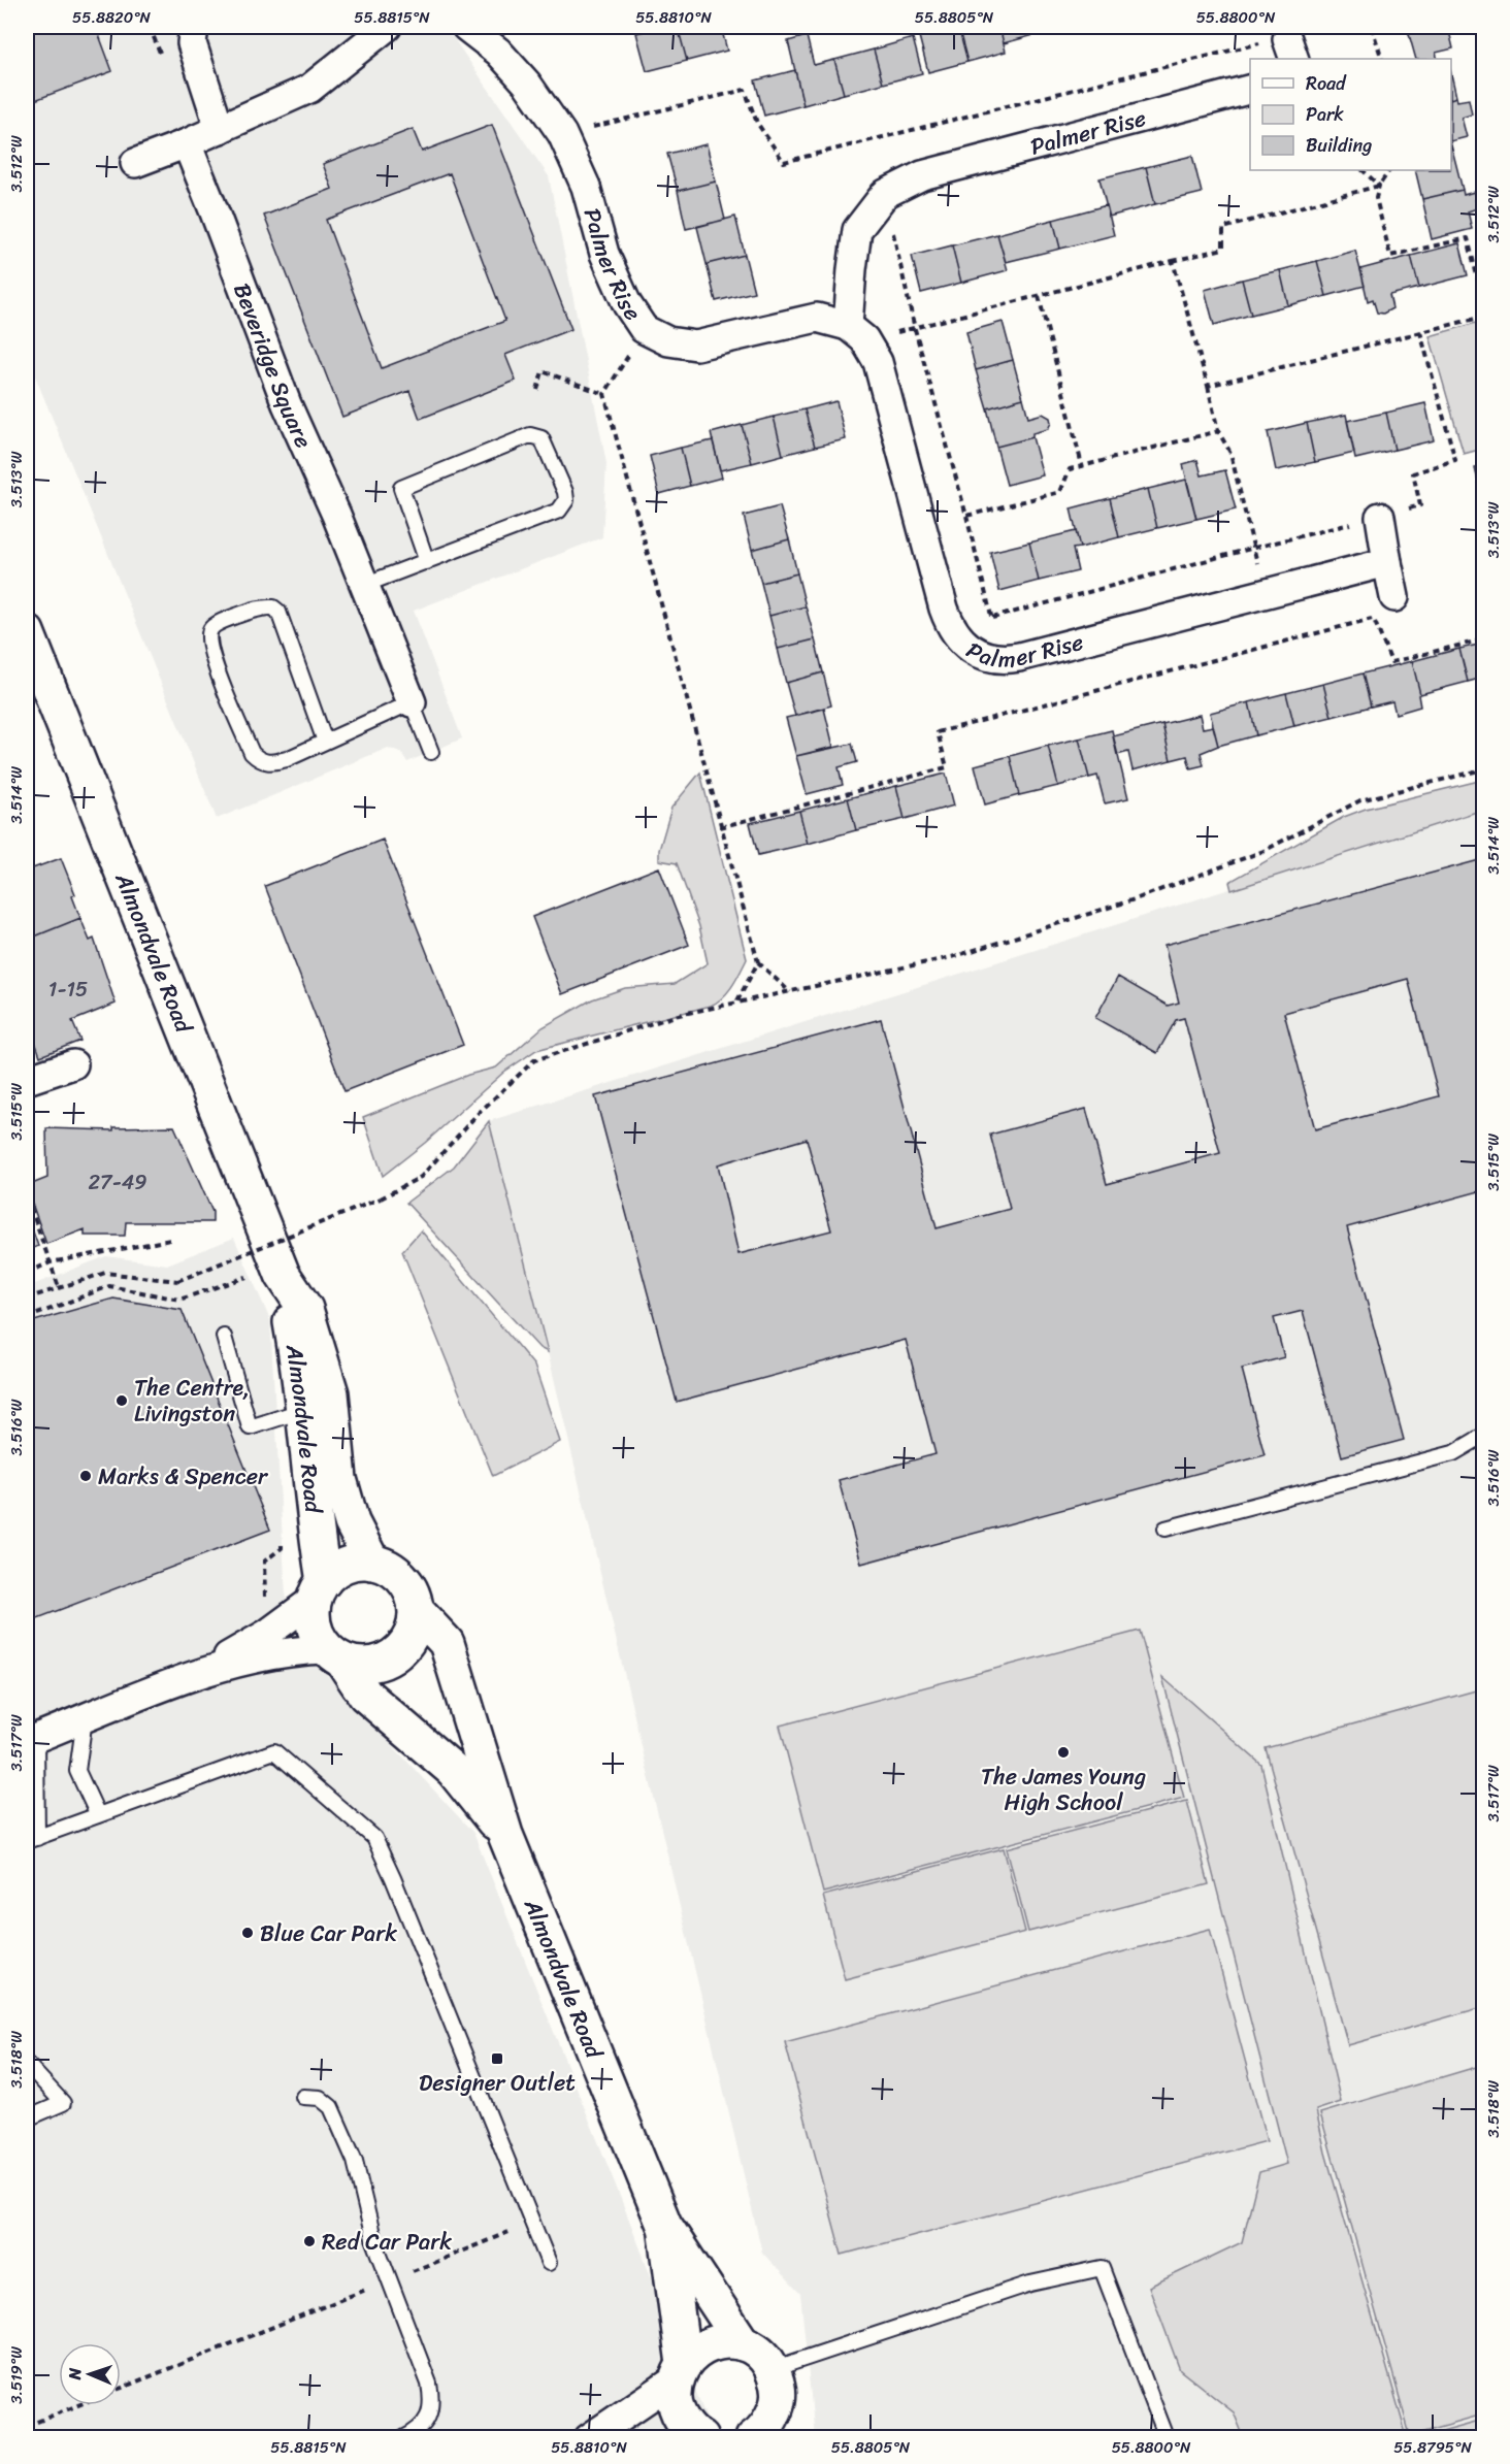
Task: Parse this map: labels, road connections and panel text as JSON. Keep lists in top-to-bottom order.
{
  "streets": {
    "street": ["Palmer Rise", "Beveridge Square", "Almondvale Road"]
  },
  "places": {
    "other": [
      "The Centre, Livingston",
      "Marks & Spencer",
      "The James Young High School",
      "Blue Car Park",
      "Red Car Park"
    ],
    "transit": ["Designer Outlet"]
  },
  "house_numbers": ["1-15", "27-49"],
  "legend": ["Road", "Park", "Building"],
  "north": "left",
  "coordinates": [
    "55.8820°N",
    "55.8815°N",
    "55.8810°N",
    "55.8805°N",
    "55.8800°N",
    "3.512°W",
    "3.513°W",
    "3.514°W",
    "3.515°W",
    "3.516°W",
    "3.517°W",
    "3.518°W",
    "3.519°W",
    "55.8795°N"
  ]
}
